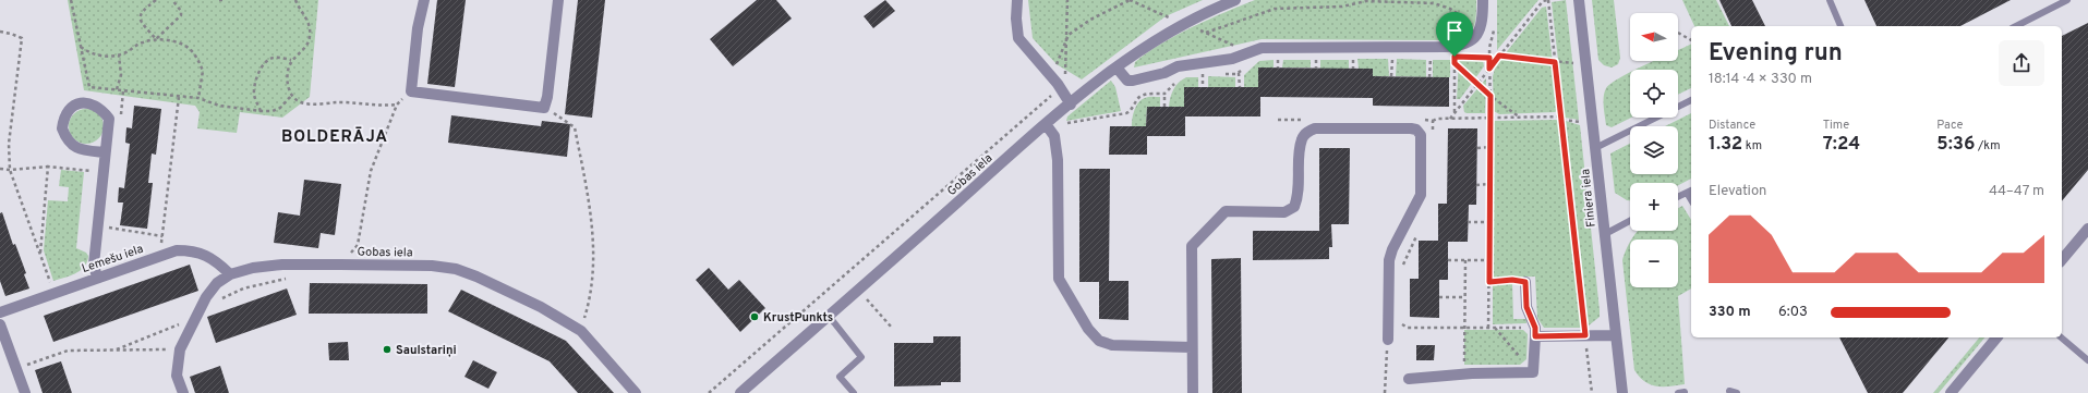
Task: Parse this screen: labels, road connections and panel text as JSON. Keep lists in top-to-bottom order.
{
  "streets": {
    "street": ["Gobas iela", "Finiera iela", "Lemešu iela"]
  },
  "crossings": [
    ["Gobas iela", "Lemešu iela"]
  ],
  "districts": ["BOLDERĀJA"],
  "places": ["KrustPunkts", "Saulstariņi"],
  "north": "left",
  "page": {
    "map_buttons": ["+", "−"],
    "heading": ["Evening run", "18:14 · 4 × 330 m"],
    "stats": [
      ["Distance", "1.32 km"],
      ["Time", "7:24"],
      ["Pace", "5:36 /km"]
    ],
    "chart": ["Elevation", "44–47 m"],
    "list": [
      {
        "name": "330 m",
        "note": "6:03"
      }
    ]
  }
}
